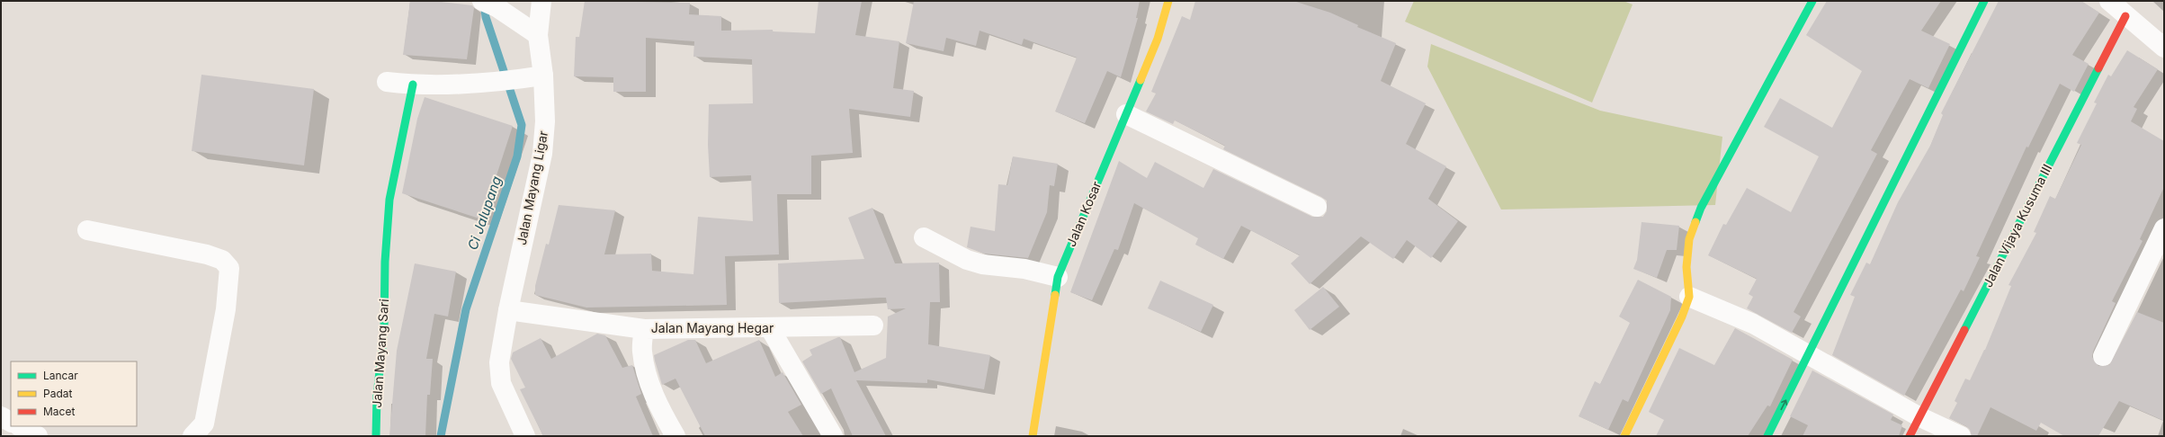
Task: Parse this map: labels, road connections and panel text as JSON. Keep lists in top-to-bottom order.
{
  "streets": {
    "street": [
      "Jalan Mayang Ligar",
      "Jalan Kosar",
      "Jalan Vijaya Kusuma III",
      "Jalan Mayang Hegar",
      "Jalan Mayang Sari"
    ]
  },
  "water": ["Ci Jalupang"],
  "legend": ["Lancar", "Padat", "Macet"]
}
